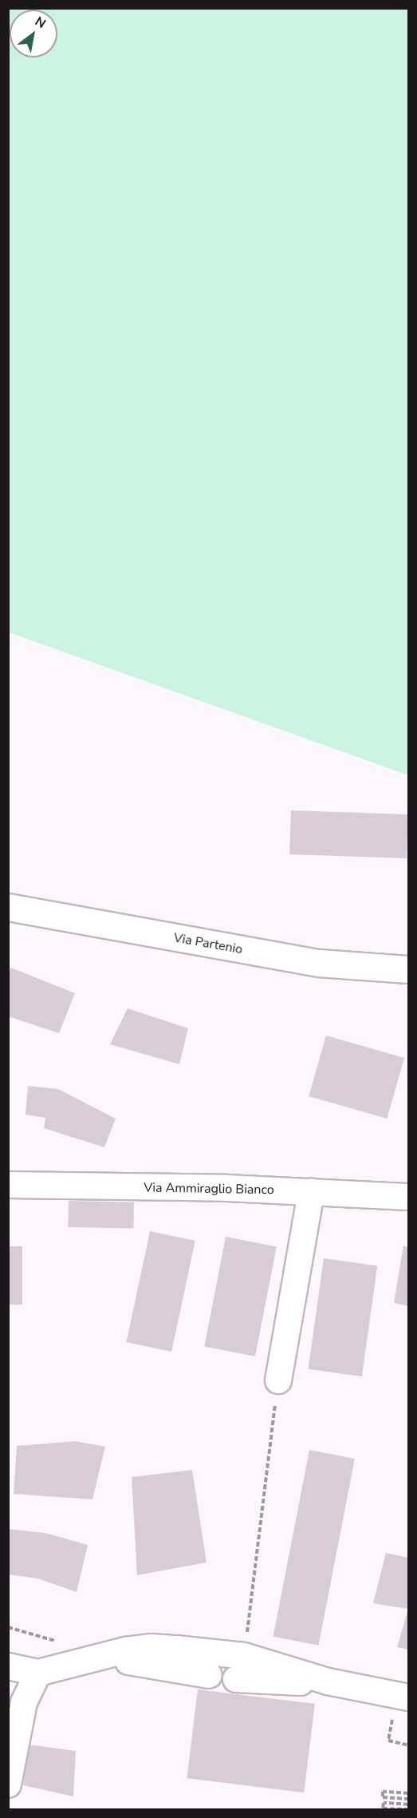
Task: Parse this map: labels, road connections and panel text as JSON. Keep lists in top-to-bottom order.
{
  "streets": {
    "main road": ["Via Partenio"],
    "street": ["Via Ammiraglio Bianco"]
  },
  "north": "top right"
}
